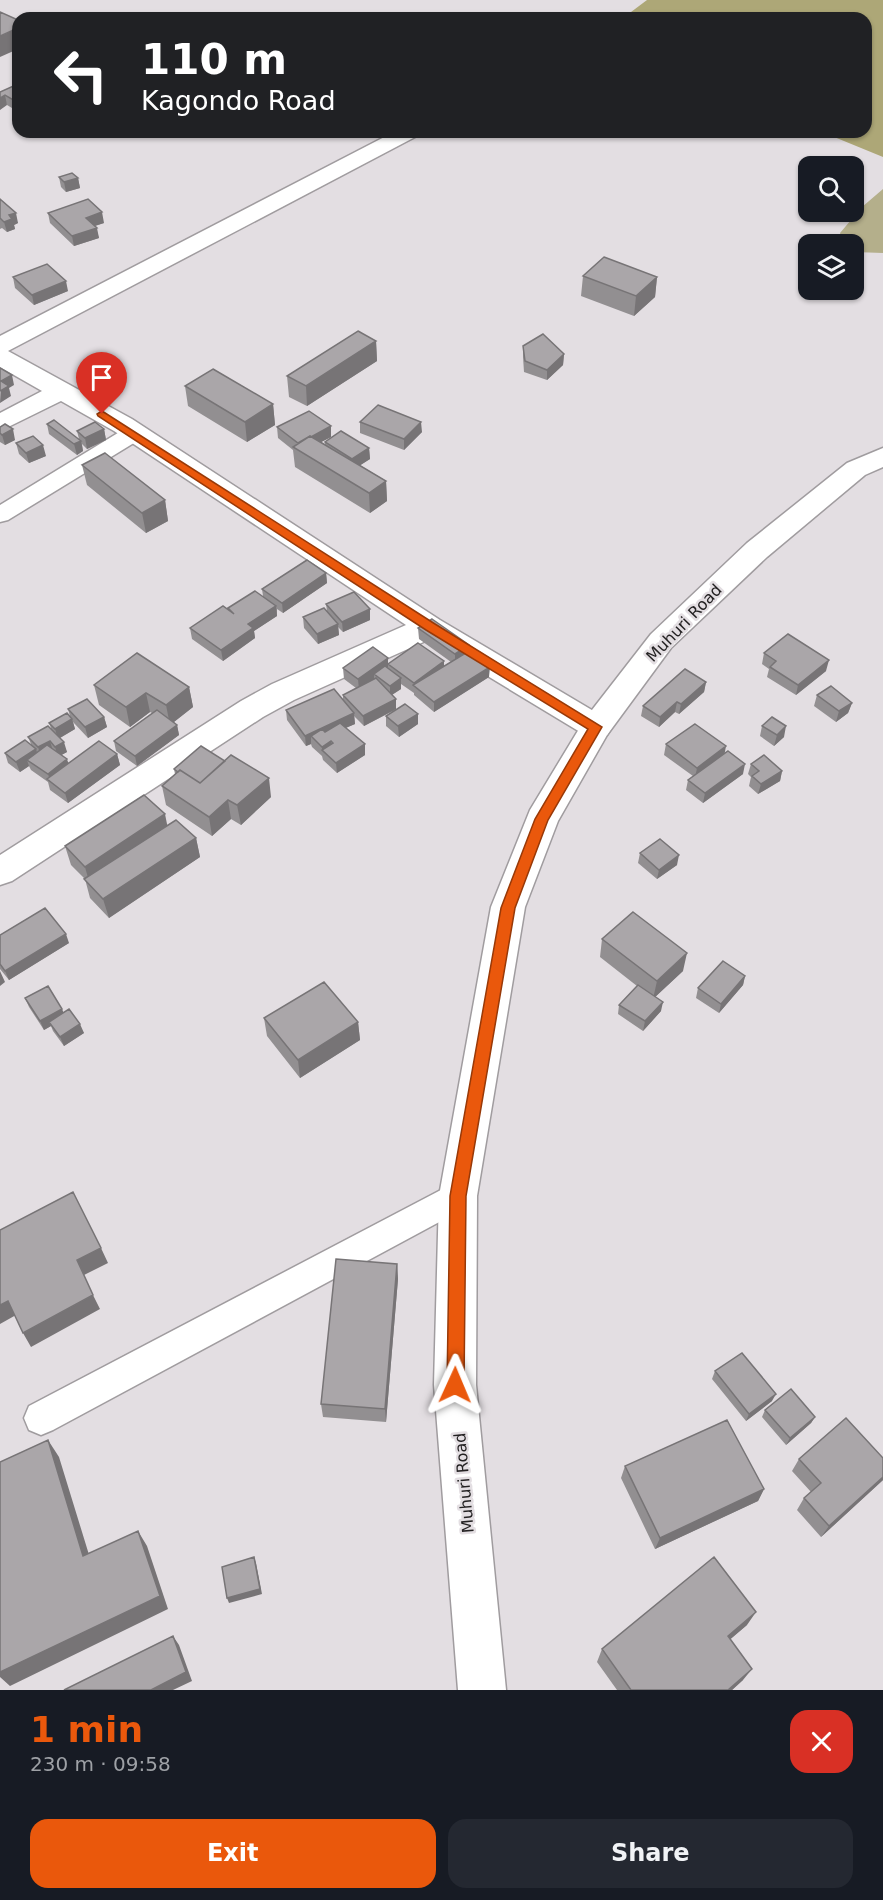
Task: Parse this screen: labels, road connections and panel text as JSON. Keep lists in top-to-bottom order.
{
  "streets": {
    "street": ["Muhuri Road"]
  },
  "page": {
    "turn": ["110 m", "Kagondo Road"],
    "heading": ["1 min", "230 m · 09:58"],
    "buttons": ["Exit", "Share"]
  }
}
